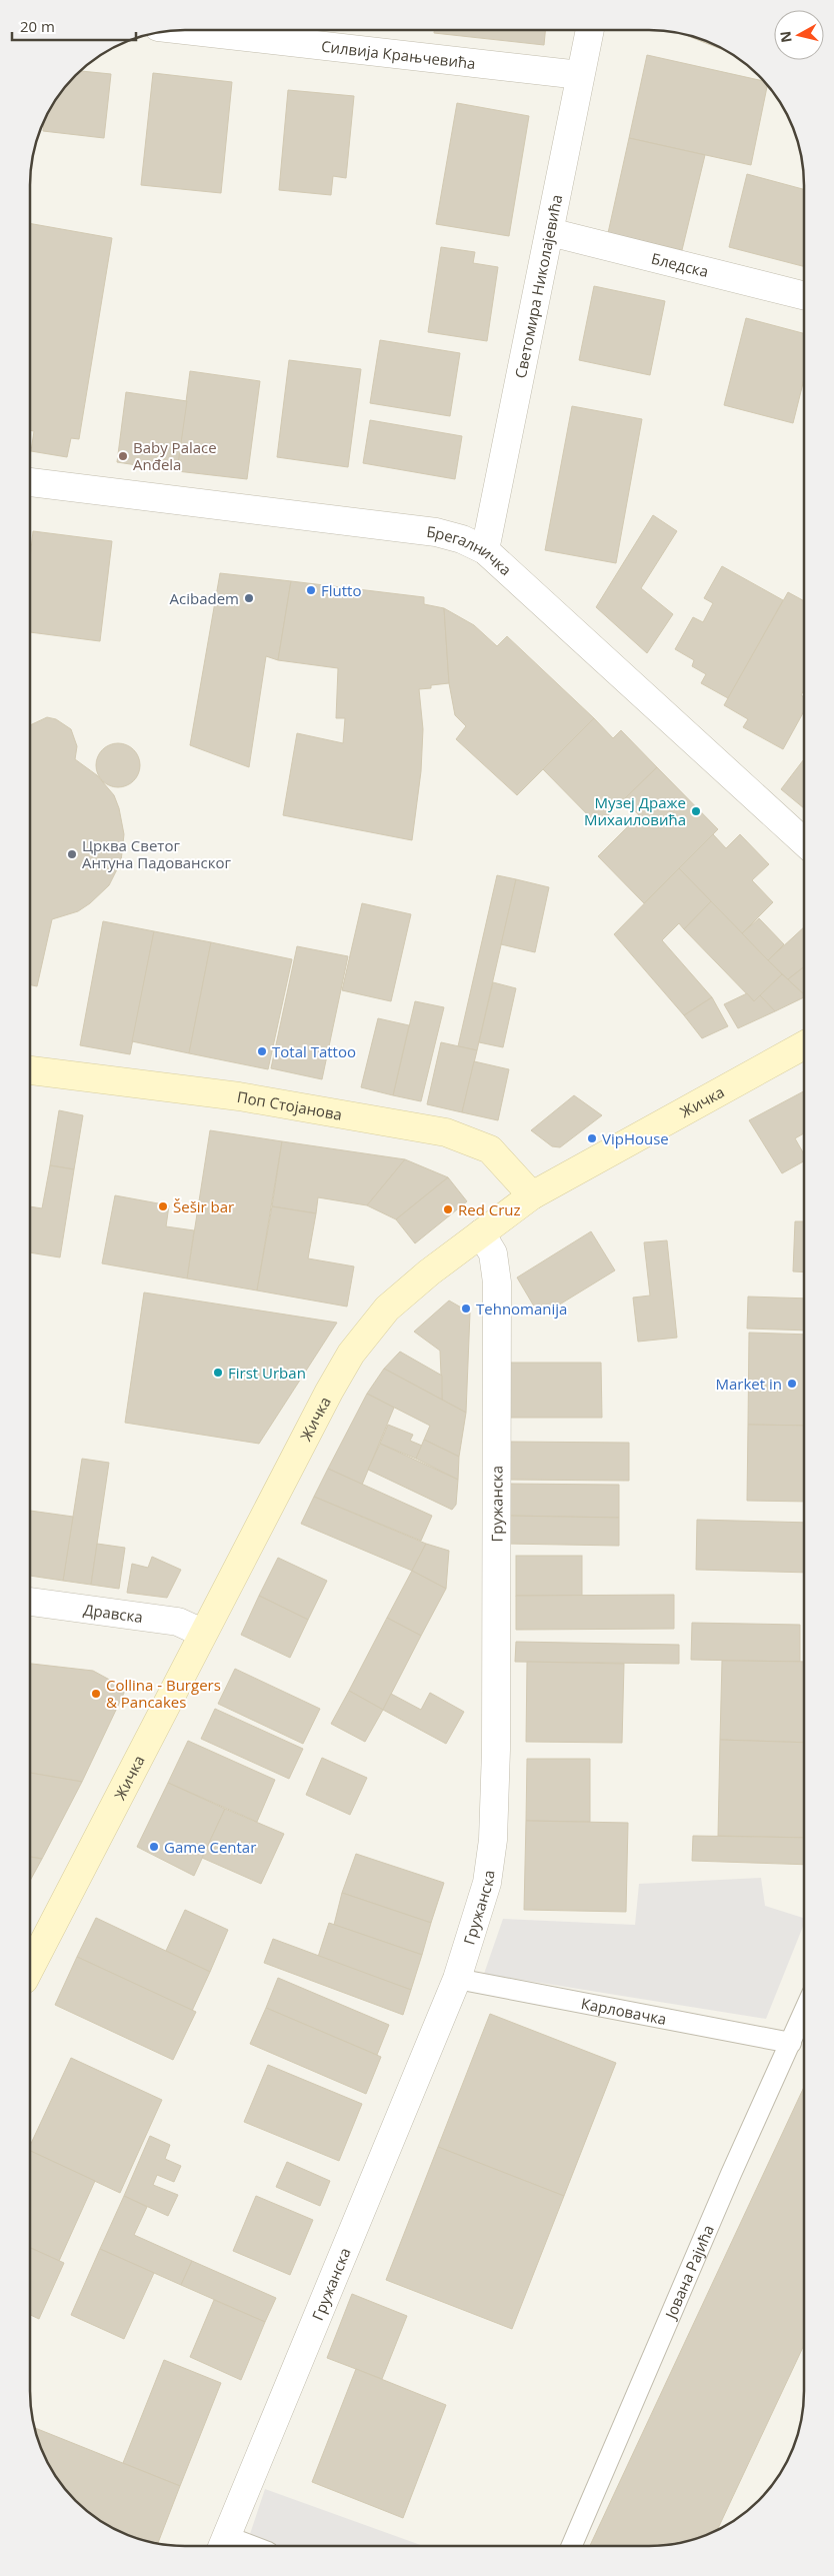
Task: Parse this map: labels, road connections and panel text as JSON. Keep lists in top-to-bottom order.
{
  "streets": {
    "main road": ["Жичка", "Поп Стојанова"],
    "street": [
      "Силвија Крањчевића",
      "Бледска",
      "Светомира Николајевића",
      "Брегалничка",
      "Гружанска",
      "Дравска"
    ],
    "lane": ["Карловачка", "Јована Рајића"]
  },
  "crossings": [
    ["Силвија Крањчевића", "Светомира Николајевића"],
    ["Бледска", "Светомира Николајевића"],
    ["Светомира Николајевића", "Брегалничка"],
    ["Жичка", "Поп Стојанова"],
    ["Жичка", "Гружанска"],
    ["Жичка", "Дравска"],
    ["Гружанска", "Карловачка"],
    ["Карловачка", "Јована Рајића"]
  ],
  "places": [
    "Baby Palace Anđela",
    "Flutto",
    "Acibadem",
    "Музеј Драже Михаиловића",
    "Црква Светог Антуна Падованског",
    "Total Tattoo",
    "VipHouse",
    "Šešir bar",
    "Red Cruz",
    "Tehnomanija",
    "First Urban",
    "Market in",
    "Collina - Burgers & Pancakes",
    "Game Centar"
  ],
  "scale_bar": "20 m",
  "north": "left"
}
